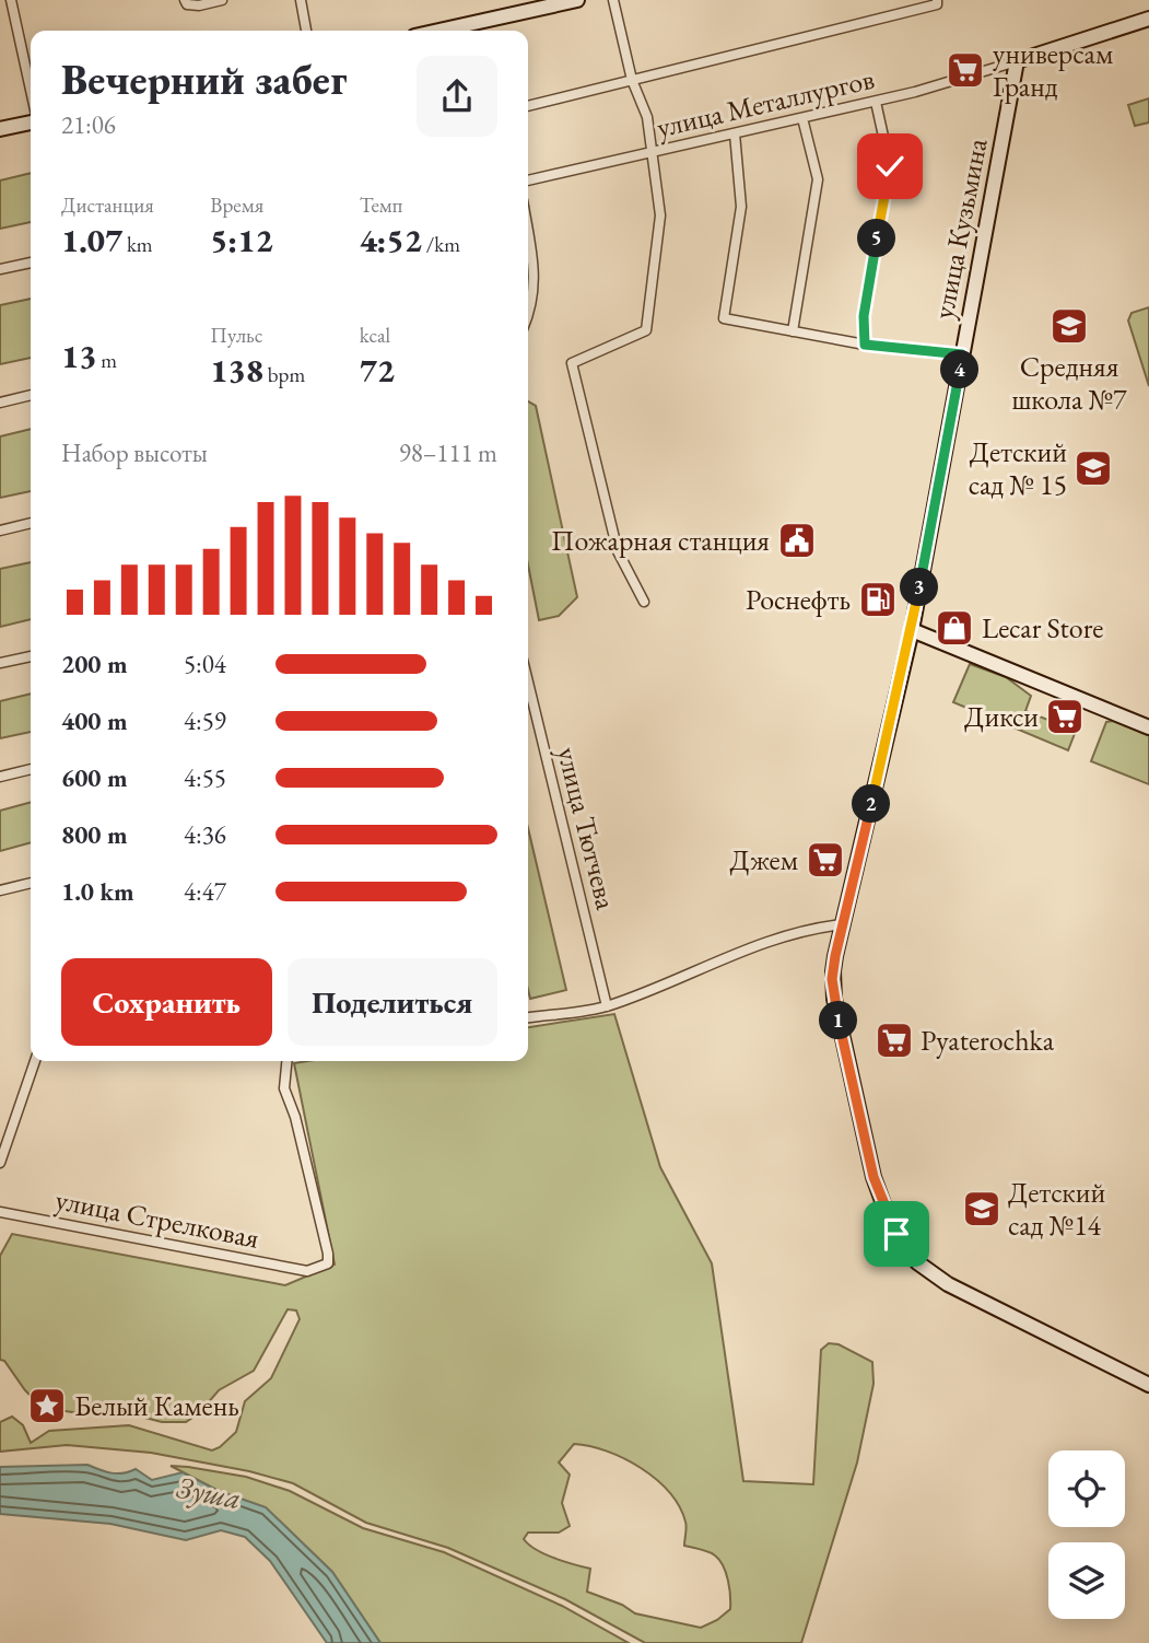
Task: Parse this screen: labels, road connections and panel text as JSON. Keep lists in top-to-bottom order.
{
  "streets": {
    "main road": ["улица Кузьмина"],
    "street": ["улица Металлургов", "улица Тютчева", "улица Стрелковая"]
  },
  "crossings": [
    ["улица Металлургов", "улица Кузьмина"]
  ],
  "water": ["Зуша"],
  "places": {
    "supermarket": [
      "универсам Гранд",
      "Дикси",
      "Джем",
      "Pyaterochka"
    ],
    "school or university": ["Средняя школа №7", "Детский сад № 15", "Детский сад №14"],
    "public building": ["Пожарная станция"],
    "fuel station": ["Роснефть"],
    "shop": ["Lecar Store"],
    "place": ["Белый Камень"]
  },
  "page": {
    "heading": ["Вечерний забег", "21:06"],
    "stats": [
      ["Дистанция", "1.07 km"],
      ["Время", "5:12"],
      ["Темп", "4:52 /km"],
      ["13 m"],
      ["Пульс", "138 bpm"],
      ["kcal", "72"]
    ],
    "pins": [
      "5",
      "4",
      "3",
      "2",
      "1"
    ],
    "chart": ["Набор высоты", "98–111 m"],
    "list": [
      {
        "name": "200 m",
        "note": "5:04"
      },
      {
        "name": "400 m",
        "note": "4:59"
      },
      {
        "name": "600 m",
        "note": "4:55"
      },
      {
        "name": "800 m",
        "note": "4:36"
      },
      {
        "name": "1.0 km",
        "note": "4:47"
      }
    ],
    "buttons": ["Сохранить", "Поделиться"]
  }
}
